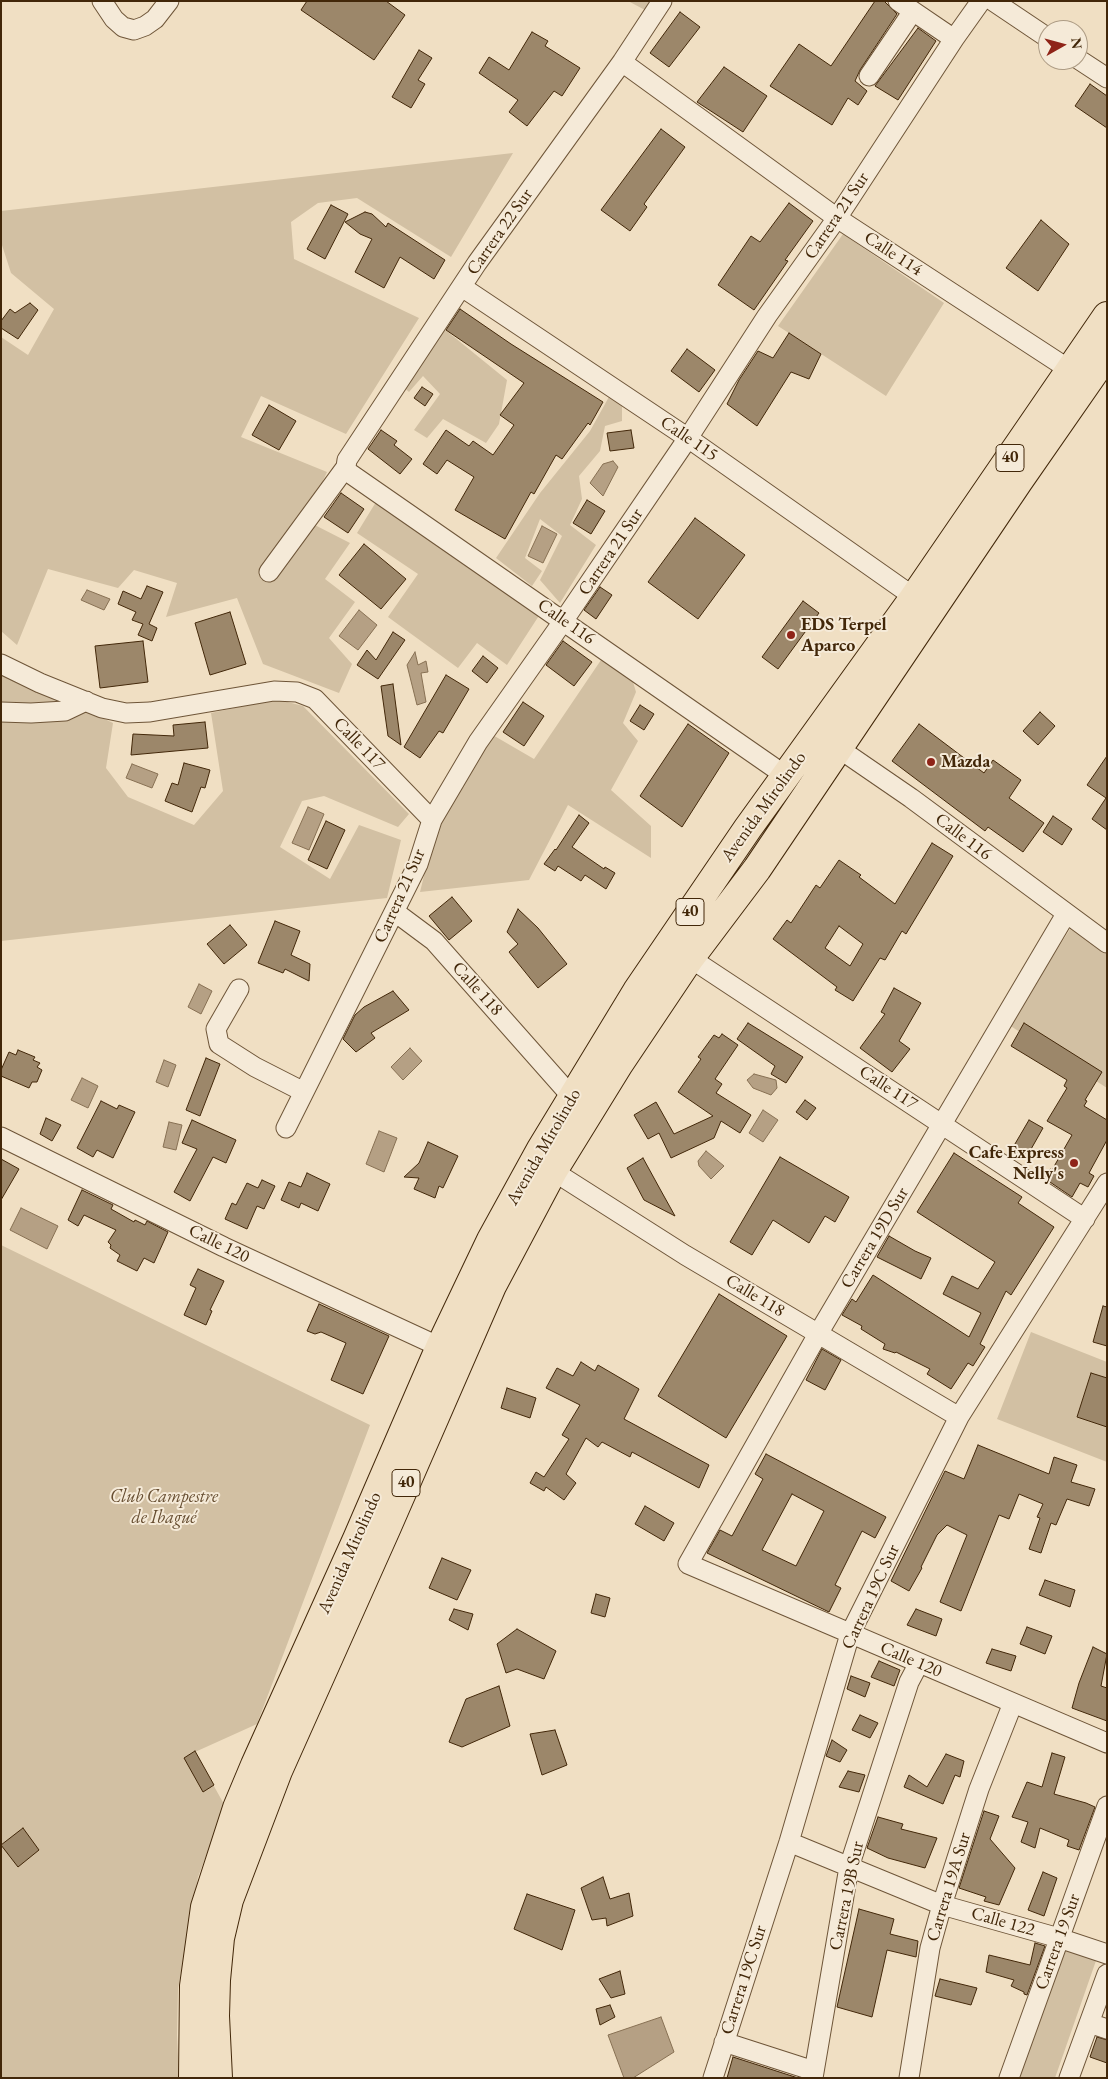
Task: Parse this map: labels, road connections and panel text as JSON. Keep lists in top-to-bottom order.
{
  "streets": {
    "main road": ["40", "Avenida Mirolindo"],
    "street": [
      "Carrera 21 Sur",
      "Carrera 22 Sur",
      "Calle 114",
      "Calle 115",
      "Calle 116",
      "Calle 117",
      "Calle 118",
      "Carrera 19D Sur",
      "Calle 120",
      "Carrera 19C Sur",
      "Carrera 19A Sur",
      "Carrera 19B Sur",
      "Calle 122",
      "Carrera 19 Sur"
    ]
  },
  "crossings": [
    ["Carrera 21 Sur", "Calle 114"],
    ["Carrera 21 Sur", "Calle 115"],
    ["Carrera 21 Sur", "Calle 116"],
    ["Carrera 21 Sur", "Calle 117"],
    ["Carrera 21 Sur", "Calle 118"],
    ["Carrera 22 Sur", "Calle 114"],
    ["Carrera 22 Sur", "Calle 115"],
    ["Carrera 22 Sur", "Calle 116"],
    ["Calle 114", "Avenida Mirolindo"],
    ["Calle 115", "Avenida Mirolindo"],
    ["Calle 116", "Avenida Mirolindo"],
    ["Calle 116", "Carrera 19D Sur"],
    ["Calle 117", "Avenida Mirolindo"],
    ["Calle 117", "Carrera 19D Sur"],
    ["Calle 117", "Carrera 19C Sur"],
    ["Avenida Mirolindo", "Calle 118"],
    ["Avenida Mirolindo", "Calle 120"],
    ["Calle 118", "Carrera 19D Sur"],
    ["Calle 118", "Carrera 19C Sur"],
    ["Carrera 19D Sur", "Calle 120"],
    ["Calle 120", "Carrera 19C Sur"],
    ["Calle 120", "Carrera 19A Sur"],
    ["Calle 120", "Carrera 19B Sur"],
    ["Carrera 19C Sur", "Calle 122"],
    ["Carrera 19A Sur", "Calle 122"],
    ["Carrera 19B Sur", "Calle 122"],
    ["Calle 122", "Carrera 19 Sur"]
  ],
  "parks": ["Club Campestre de Ibagué"],
  "places": ["EDS Terpel Aparco", "Mazda", "Cafe Express Nelly's"],
  "north": "right"
}
